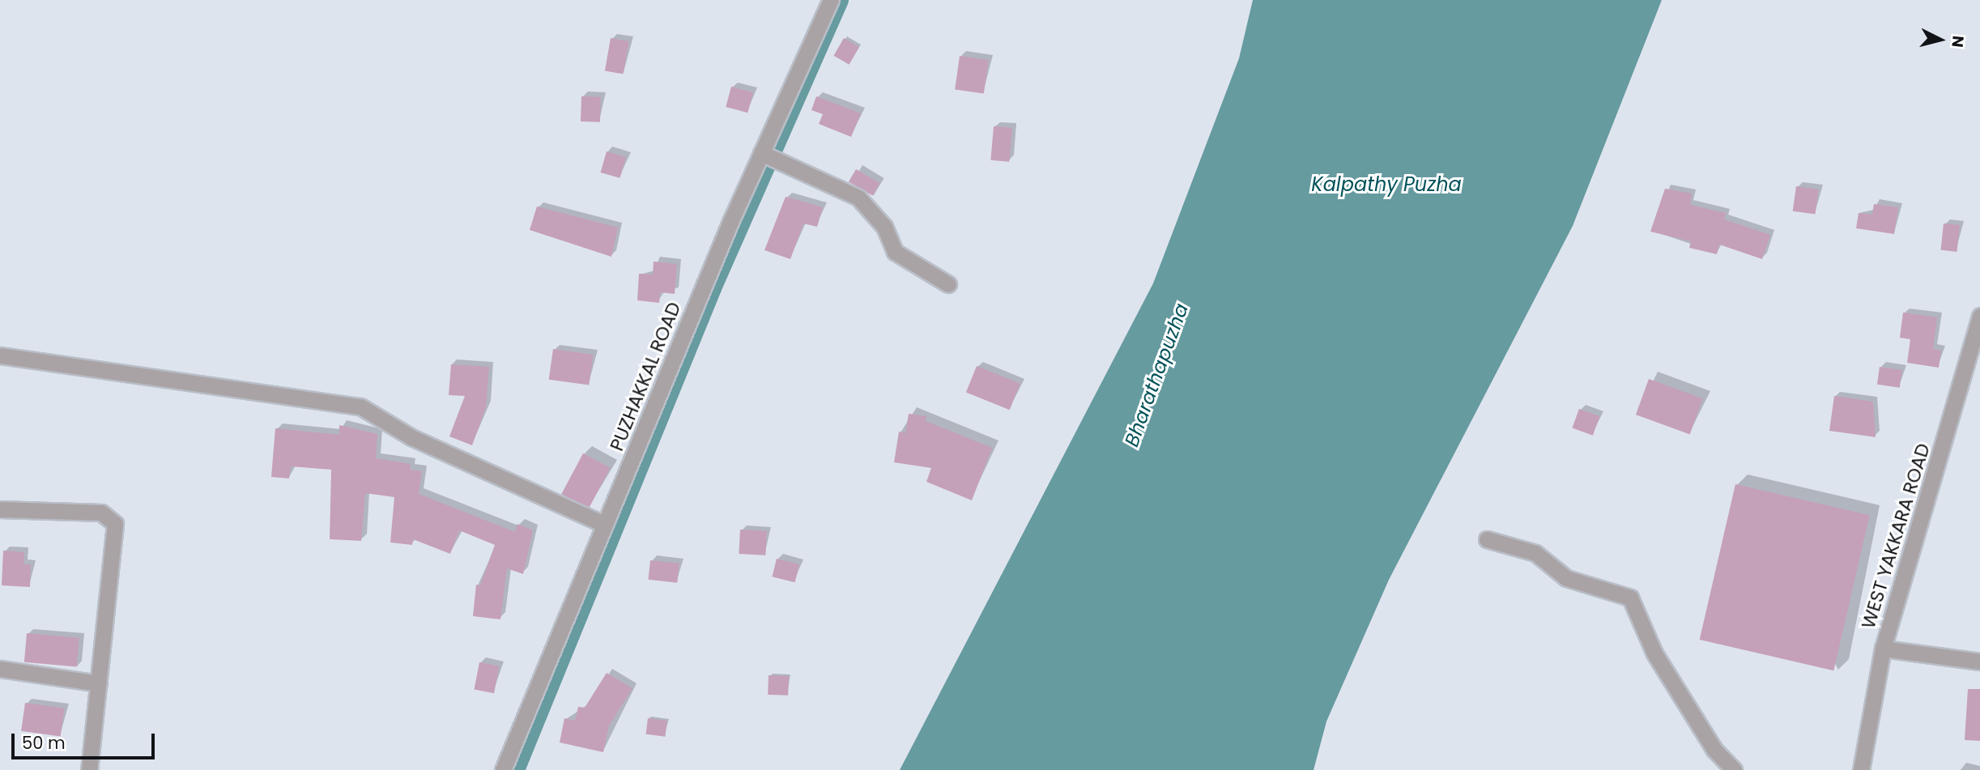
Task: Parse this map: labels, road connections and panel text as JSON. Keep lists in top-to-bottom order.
{
  "streets": {
    "street": ["PUZHAKKAL ROAD", "WEST YAKKARA ROAD"]
  },
  "water": ["Kalpathy Puzha", "Bharathapuzha"],
  "scale_bar": "50 m",
  "north": "right"
}
